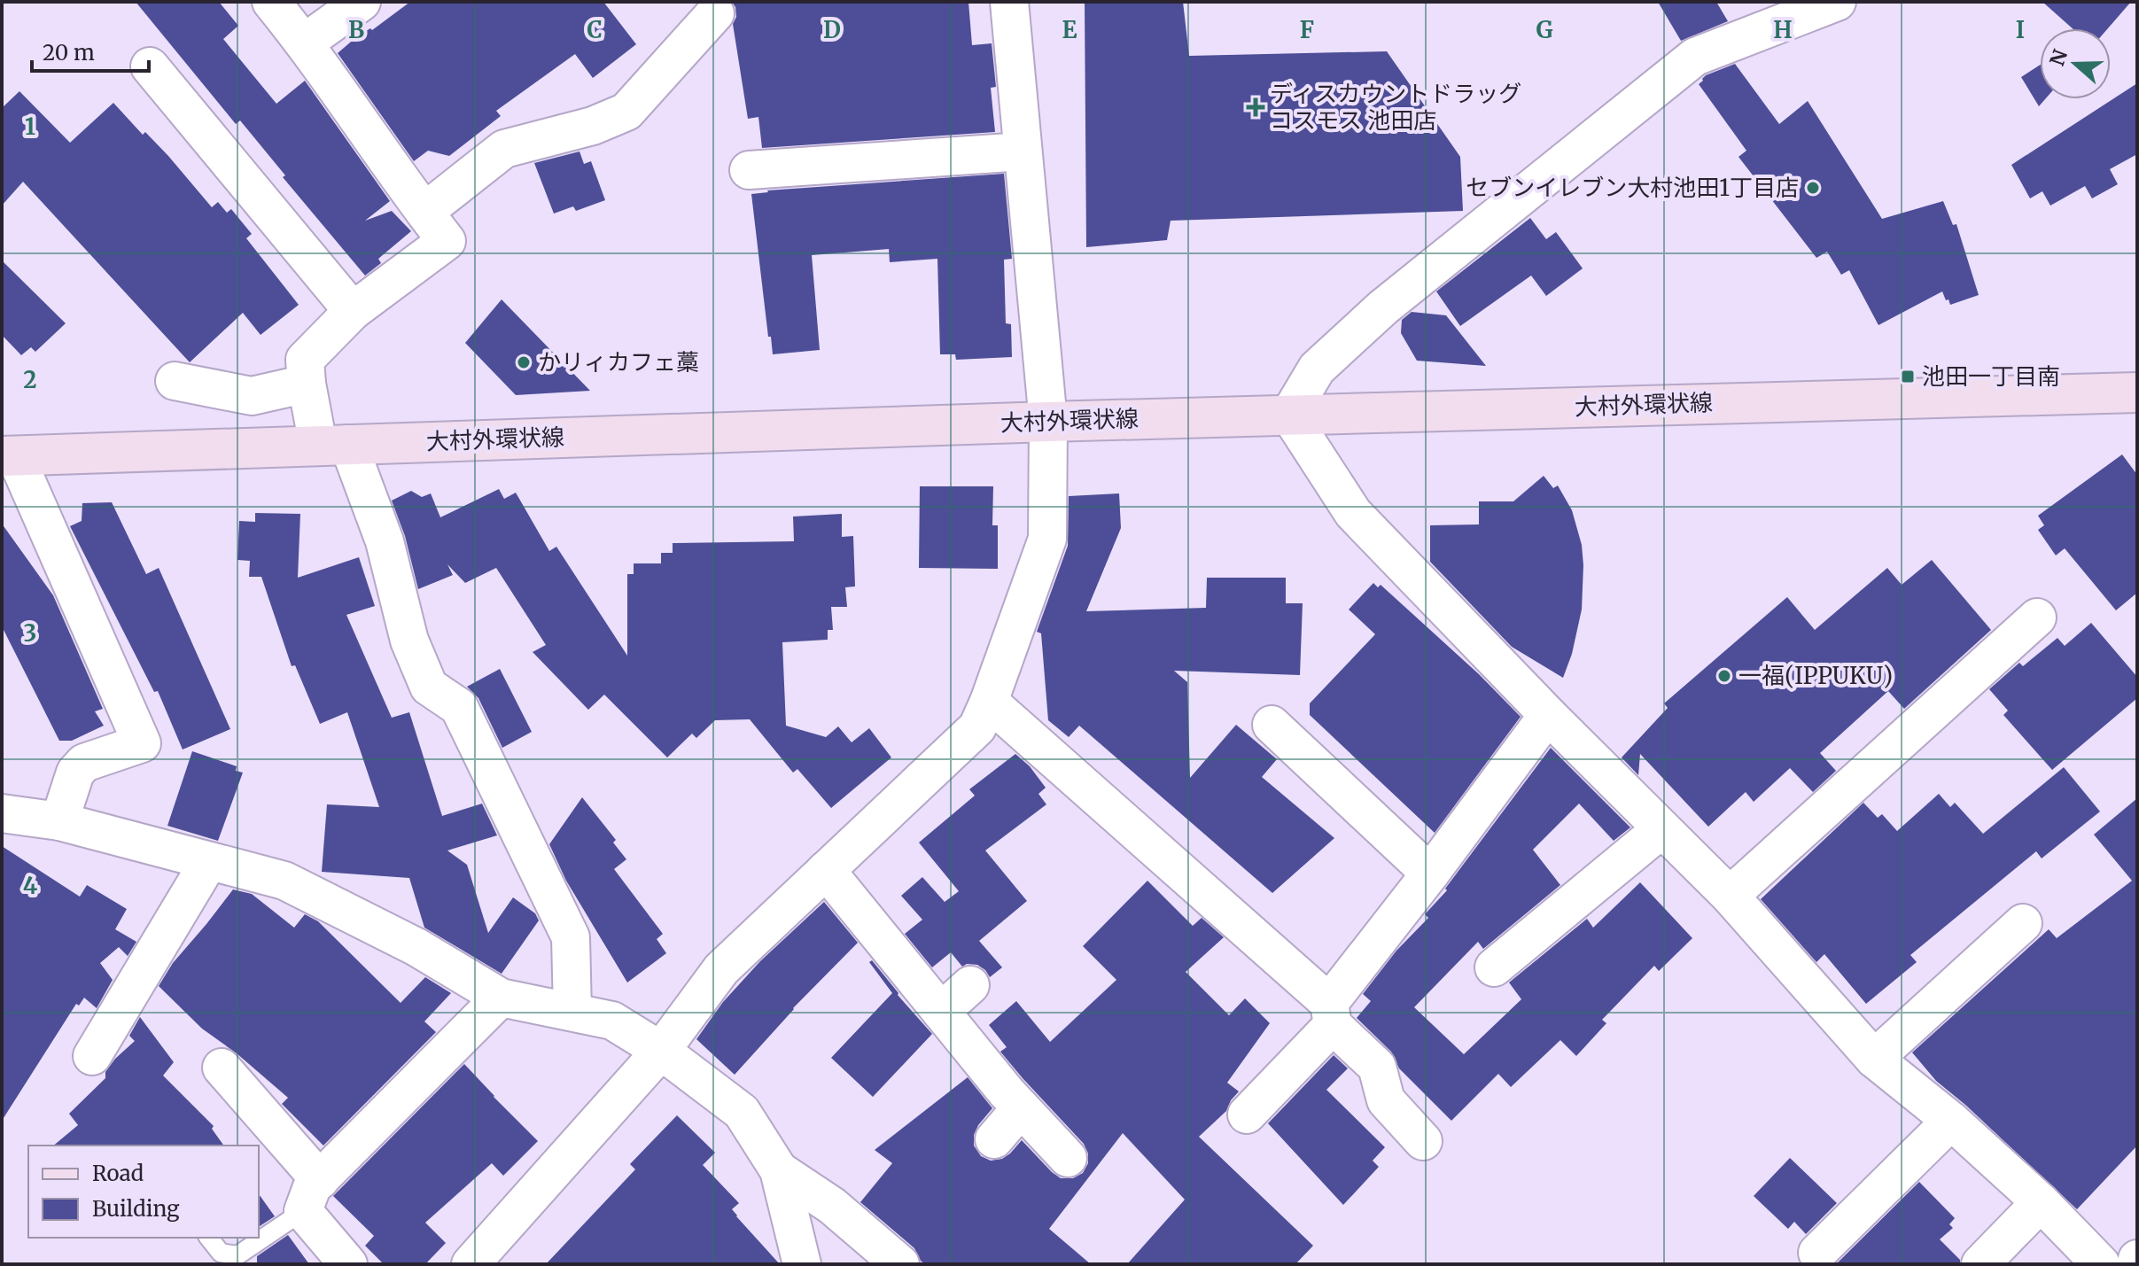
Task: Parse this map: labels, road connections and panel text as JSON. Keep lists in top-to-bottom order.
{
  "streets": {
    "main road": ["大村外環状線"]
  },
  "places": {
    "health": ["ディスカウントドラッグ コスモス 池田店"],
    "other": ["セブンイレブン大村池田1丁目店", "かリィカフェ藁", "一福(IPPUKU)"],
    "transit": ["池田一丁目南"]
  },
  "legend": ["Road", "Building"],
  "scale_bar": "20 m",
  "north": "left",
  "grid": {
    "columns": [
      "B",
      "C",
      "D",
      "E",
      "F",
      "G",
      "H",
      "I"
    ],
    "rows": [
      "1",
      "2",
      "3",
      "4"
    ]
  }
}
